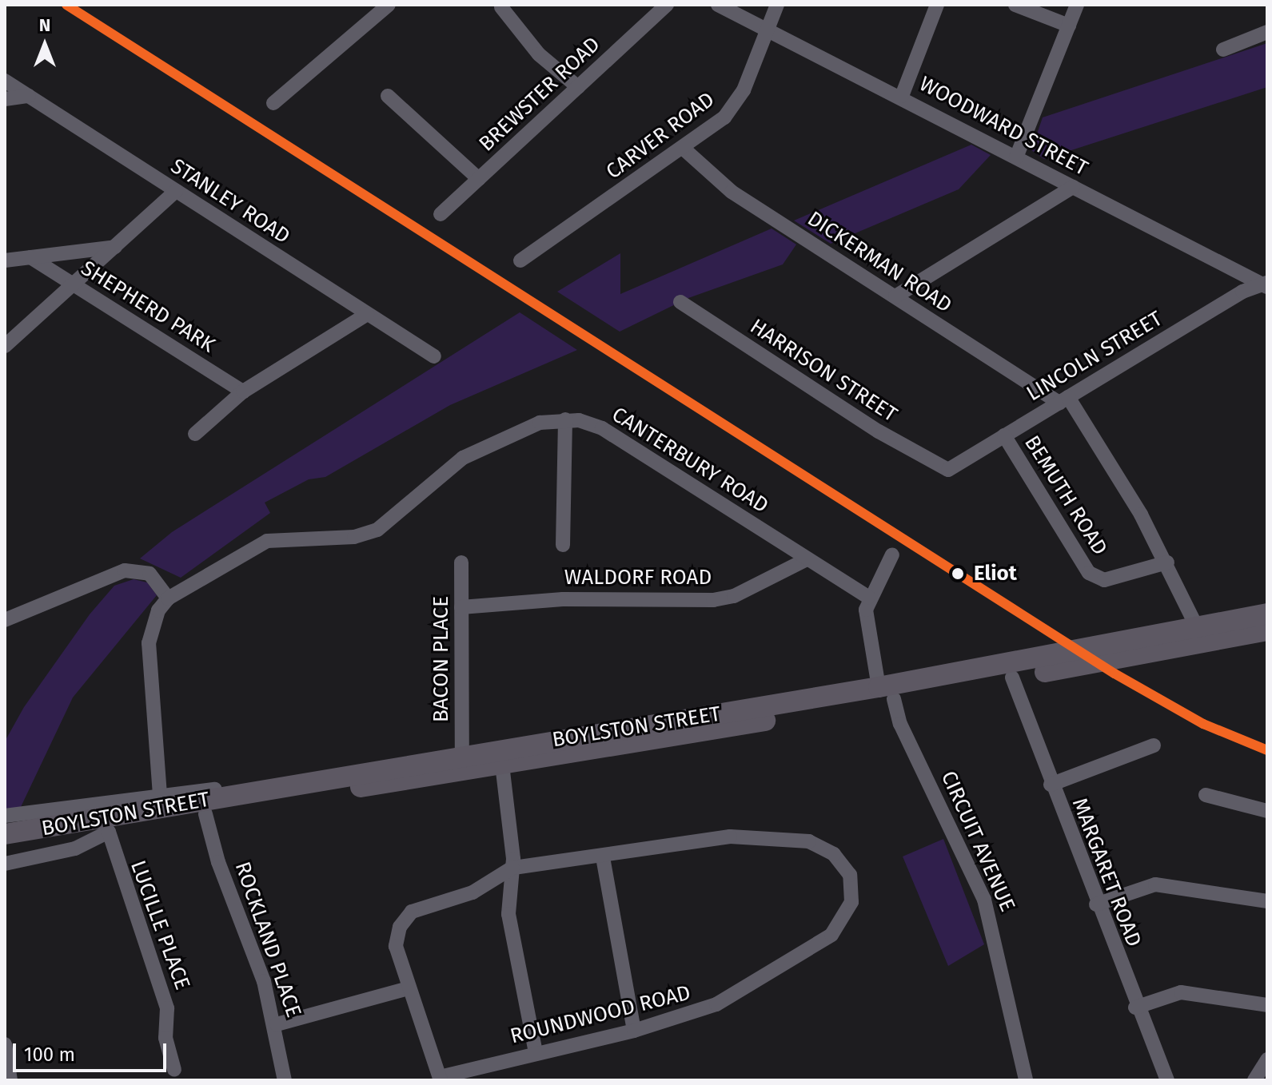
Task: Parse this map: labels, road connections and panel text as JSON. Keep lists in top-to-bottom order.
{
  "streets": {
    "highway": ["BOYLSTON STREET"],
    "street": [
      "BREWSTER ROAD",
      "WOODWARD STREET",
      "CARVER ROAD",
      "STANLEY ROAD",
      "DICKERMAN ROAD",
      "SHEPHERD PARK",
      "LINCOLN STREET",
      "HARRISON STREET",
      "CANTERBURY ROAD",
      "BEMUTH ROAD",
      "WALDORF ROAD",
      "BACON PLACE",
      "CIRCUIT AVENUE",
      "MARGARET ROAD",
      "LUCILLE PLACE",
      "ROCKLAND PLACE",
      "ROUNDWOOD ROAD"
    ]
  },
  "crossings": [
    ["WOODWARD STREET", "CARVER ROAD"],
    ["WOODWARD STREET", "LINCOLN STREET"],
    ["CARVER ROAD", "DICKERMAN ROAD"],
    ["DICKERMAN ROAD", "LINCOLN STREET"],
    ["DICKERMAN ROAD", "BEMUTH ROAD"],
    ["DICKERMAN ROAD", "BOYLSTON STREET"],
    ["LINCOLN STREET", "HARRISON STREET"],
    ["LINCOLN STREET", "BEMUTH ROAD"],
    ["CANTERBURY ROAD", "WALDORF ROAD"],
    ["CANTERBURY ROAD", "CIRCUIT AVENUE"],
    ["WALDORF ROAD", "BACON PLACE"],
    ["BACON PLACE", "BOYLSTON STREET"],
    ["BOYLSTON STREET", "CIRCUIT AVENUE"],
    ["BOYLSTON STREET", "MARGARET ROAD"],
    ["BOYLSTON STREET", "LUCILLE PLACE"],
    ["BOYLSTON STREET", "ROCKLAND PLACE"]
  ],
  "places": ["Eliot"],
  "scale_bar": "100 m",
  "north": "top"
}
